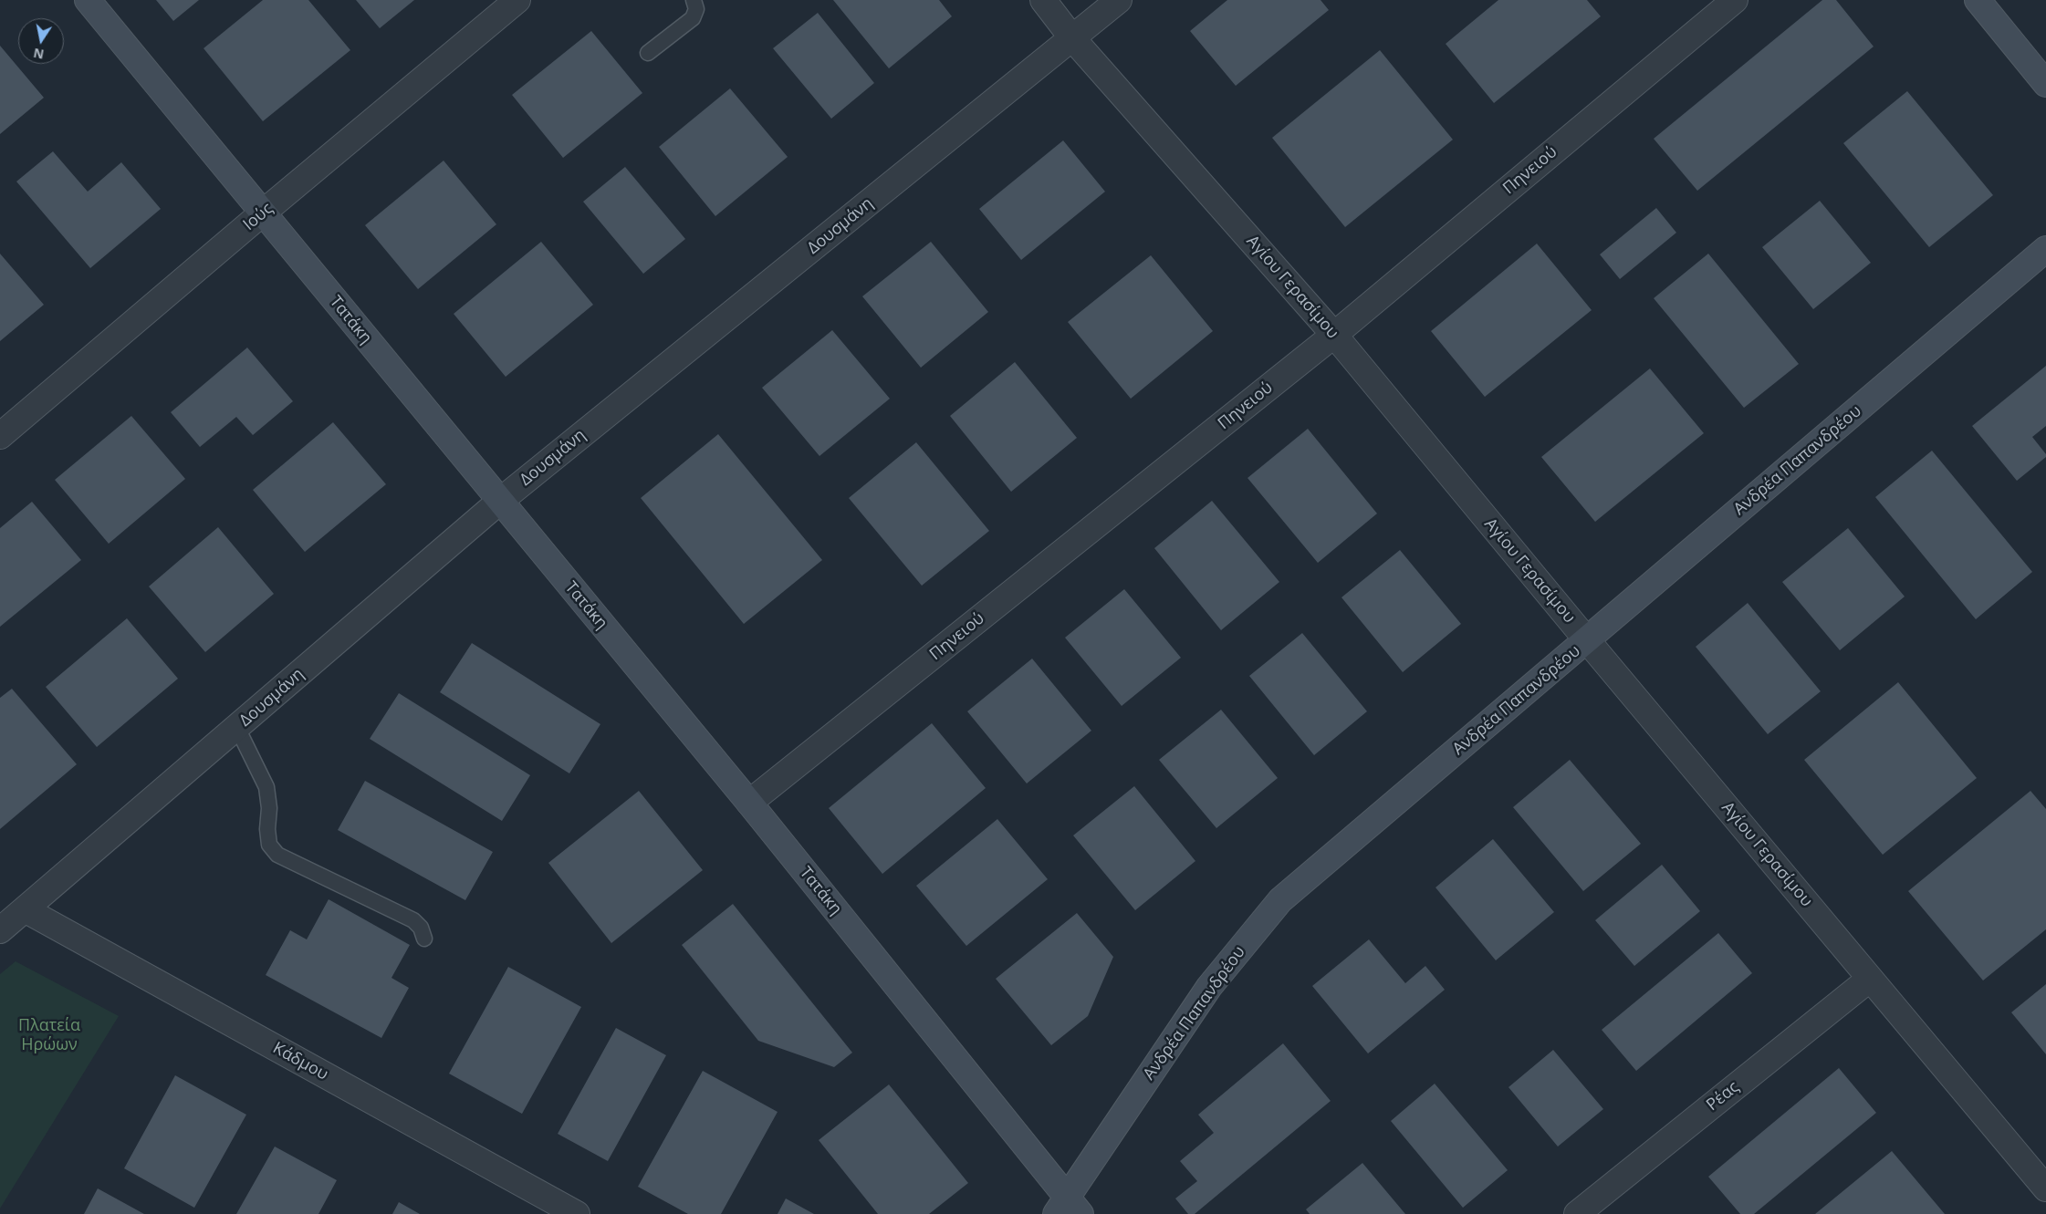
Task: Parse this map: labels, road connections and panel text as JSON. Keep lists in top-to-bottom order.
{
  "streets": {
    "street": [
      "Πηνειού",
      "Ιούς",
      "Δουσμάνη",
      "Αγίου Γερασίμου",
      "Τατάκη",
      "Ανδρέα Παπανδρέου",
      "Κάδμου",
      "Ρέας"
    ]
  },
  "crossings": [
    ["Πηνειού", "Αγίου Γερασίμου"],
    ["Πηνειού", "Τατάκη"],
    ["Ιούς", "Τατάκη"],
    ["Δουσμάνη", "Αγίου Γερασίμου"],
    ["Δουσμάνη", "Τατάκη"],
    ["Δουσμάνη", "Κάδμου"],
    ["Αγίου Γερασίμου", "Ανδρέα Παπανδρέου"],
    ["Αγίου Γερασίμου", "Ρέας"],
    ["Τατάκη", "Ανδρέα Παπανδρέου"]
  ],
  "parks": ["Πλατεία Ηρώων"],
  "north": "bottom"
}
